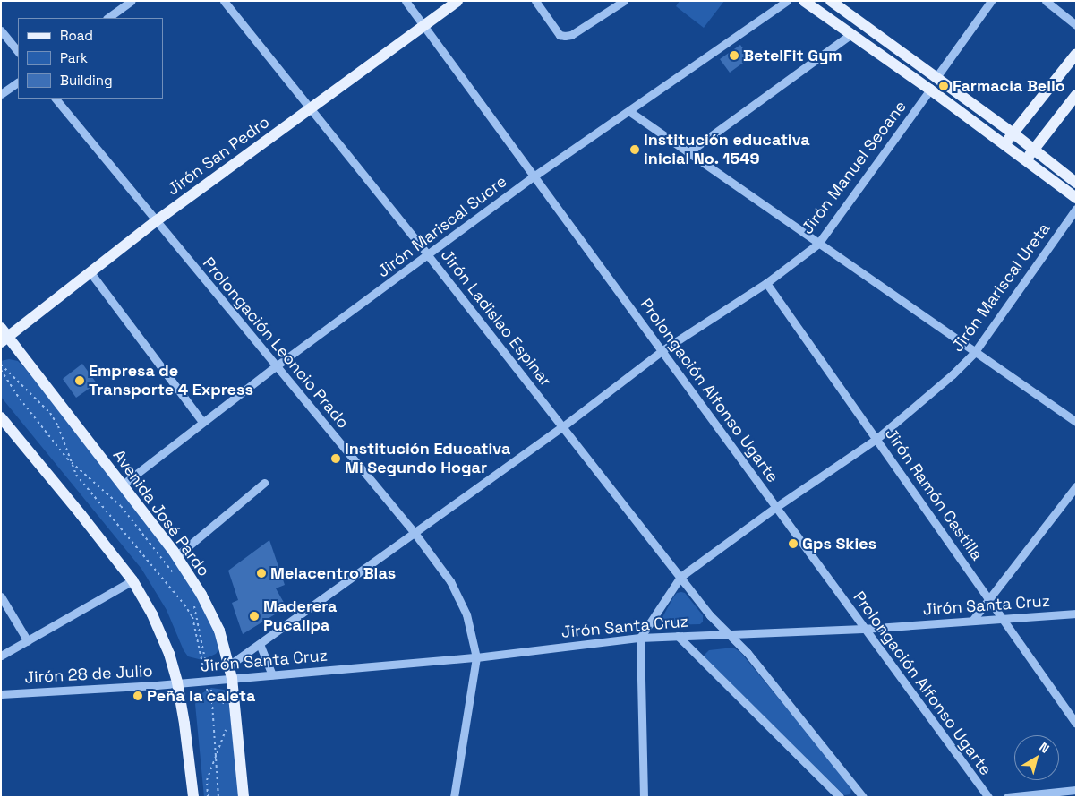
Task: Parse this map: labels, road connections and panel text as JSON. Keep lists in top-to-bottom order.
{
  "streets": {
    "main road": ["Jirón San Pedro", "Avenida José Pardo"],
    "street": [
      "Jirón Manuel Seoane",
      "Jirón Mariscal Sucre",
      "Jirón Mariscal Ureta",
      "Jirón Ladislao Espinar",
      "Prolongación Leoncio Prado",
      "Prolongación Alfonso Ugarte",
      "Jirón Ramón Castilla",
      "Jirón Santa Cruz",
      "Jirón 28 de Julio"
    ]
  },
  "crossings": [
    ["Jirón San Pedro", "Jirón Ladislao Espinar"],
    ["Jirón San Pedro", "Prolongación Leoncio Prado"],
    ["Jirón San Pedro", "Prolongación Alfonso Ugarte"],
    ["Jirón San Pedro", "Avenida José Pardo"],
    ["Jirón Manuel Seoane", "Jirón Ladislao Espinar"],
    ["Jirón Manuel Seoane", "Prolongación Leoncio Prado"],
    ["Jirón Manuel Seoane", "Prolongación Alfonso Ugarte"],
    ["Jirón Manuel Seoane", "Jirón Ramón Castilla"],
    ["Jirón Manuel Seoane", "Avenida José Pardo"],
    ["Jirón Mariscal Sucre", "Jirón Ladislao Espinar"],
    ["Jirón Mariscal Sucre", "Prolongación Leoncio Prado"],
    ["Jirón Mariscal Sucre", "Prolongación Alfonso Ugarte"],
    ["Jirón Mariscal Sucre", "Avenida José Pardo"],
    ["Jirón Mariscal Ureta", "Jirón Ladislao Espinar"],
    ["Jirón Mariscal Ureta", "Prolongación Alfonso Ugarte"],
    ["Jirón Mariscal Ureta", "Jirón Ramón Castilla"],
    ["Jirón Mariscal Ureta", "Jirón Santa Cruz"],
    ["Jirón Ladislao Espinar", "Jirón Santa Cruz"],
    ["Prolongación Leoncio Prado", "Jirón Santa Cruz"],
    ["Prolongación Alfonso Ugarte", "Jirón Santa Cruz"],
    ["Jirón Ramón Castilla", "Jirón Santa Cruz"],
    ["Avenida José Pardo", "Jirón Santa Cruz"],
    ["Jirón Santa Cruz", "Jirón 28 de Julio"]
  ],
  "places": [
    "BetelFit Gym",
    "Farmacia Bello",
    "Institución educativa inicial No. 1549",
    "Empresa de Transporte 4 Express",
    "Institución Educativa Mi Segundo Hogar",
    "Gps Skies",
    "Melacentro Blas",
    "Maderera Pucallpa",
    "Peña la caleta"
  ],
  "legend": ["Road", "Park", "Building"],
  "north": "top right"
}
